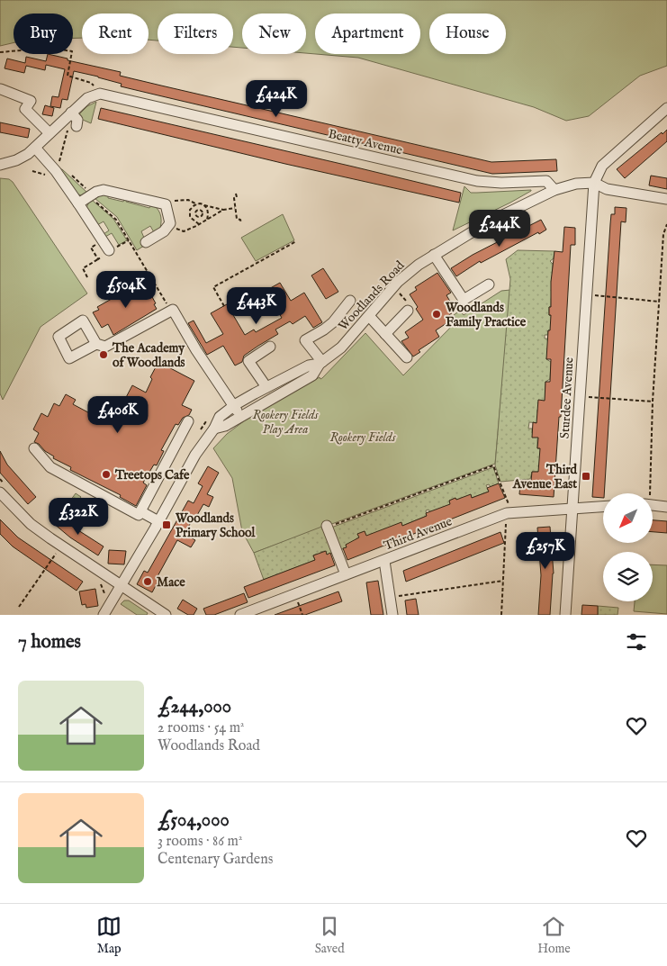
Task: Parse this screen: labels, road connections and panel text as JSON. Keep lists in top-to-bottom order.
{
  "streets": {
    "street": [
      "Beatty Avenue",
      "Woodlands Road",
      "Sturdee Avenue",
      "Third Avenue"
    ]
  },
  "crossings": [
    ["Beatty Avenue", "Woodlands Road"],
    ["Woodlands Road", "Sturdee Avenue"],
    ["Sturdee Avenue", "Third Avenue"]
  ],
  "parks": ["Rookery Fields Play Area", "Rookery Fields"],
  "places": {
    "other": [
      "Woodlands Family Practice",
      "The Academy of Woodlands",
      "Treetops Cafe",
      "Mace"
    ],
    "transit": ["Third Avenue East", "Woodlands Primary School"]
  },
  "north": "bottom left",
  "page": {
    "chip": [
      "Buy",
      "Rent",
      "Filters",
      "New",
      "Apartment",
      "House"
    ],
    "price": [
      "£424K",
      "£244K",
      "£504K",
      "£443K",
      "£406K",
      "£322K",
      "£257K"
    ],
    "heading": "7 homes",
    "list": [
      {
        "name": "£244,000",
        "note": "2 rooms · 54 m² · Woodlands Road"
      },
      {
        "name": "£504,000",
        "note": "3 rooms · 86 m² · Centenary Gardens"
      }
    ],
    "tabs": ["Map", "Saved", "Home"]
  }
}
